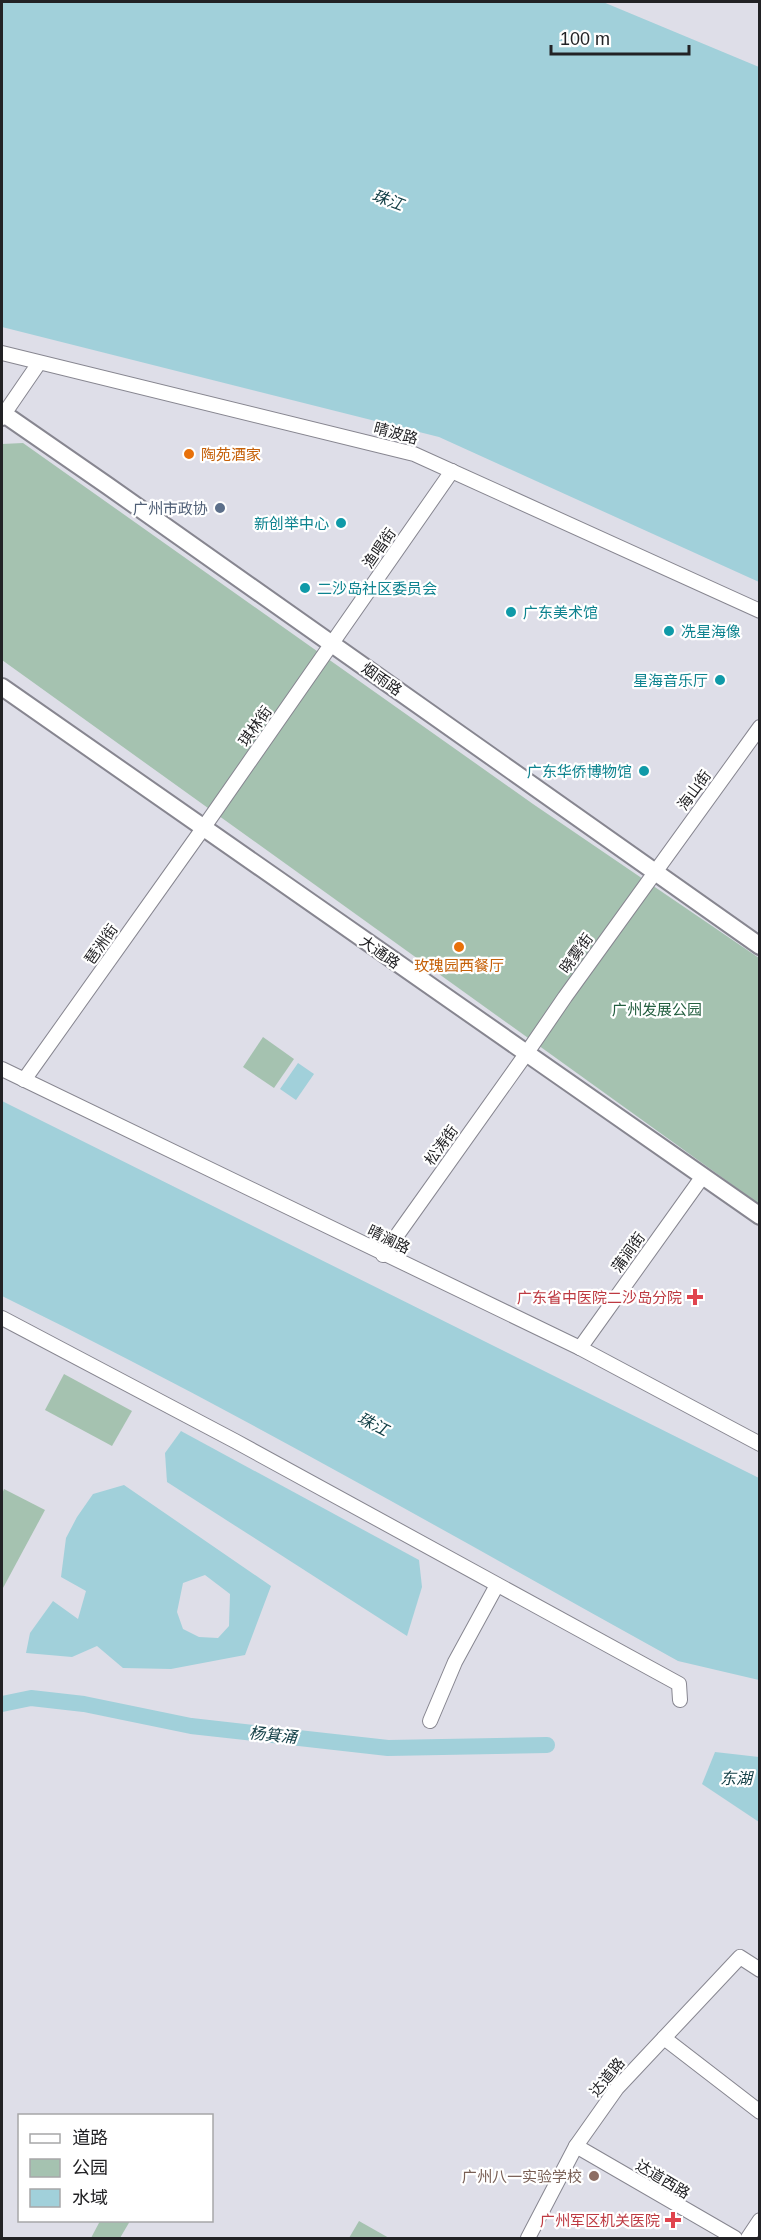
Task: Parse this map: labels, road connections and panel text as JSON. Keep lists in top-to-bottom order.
{
  "streets": {
    "main road": ["烟雨路", "大通路"],
    "street": [
      "晴波路",
      "渔唱街",
      "琪林街",
      "海山街",
      "琶洲街",
      "晓雾街",
      "松涛街",
      "晴澜路",
      "蒲涧街",
      "达道路",
      "达道西路"
    ]
  },
  "crossings": [
    ["晴波路", "渔唱街"],
    ["渔唱街", "烟雨路"],
    ["渔唱街", "琪林街"],
    ["烟雨路", "琪林街"],
    ["烟雨路", "海山街"],
    ["烟雨路", "晓雾街"],
    ["琪林街", "琶洲街"],
    ["琪林街", "大通路"],
    ["海山街", "晓雾街"],
    ["琶洲街", "大通路"],
    ["琶洲街", "晴澜路"],
    ["大通路", "晓雾街"],
    ["大通路", "松涛街"],
    ["大通路", "蒲涧街"],
    ["晓雾街", "松涛街"],
    ["松涛街", "晴澜路"],
    ["晴澜路", "蒲涧街"],
    ["达道路", "达道西路"]
  ],
  "water": ["珠江", "杨箕涌", "东湖"],
  "parks": ["广州发展公园"],
  "places": {
    "other": [
      "陶苑酒家",
      "广州市政协",
      "新创举中心",
      "二沙岛社区委员会",
      "广东美术馆",
      "冼星海像",
      "星海音乐厅",
      "广东华侨博物馆",
      "玫瑰园西餐厅",
      "广州八一实验学校"
    ],
    "health": ["广东省中医院二沙岛分院", "广州军区机关医院"]
  },
  "legend": ["道路", "公园", "水域"],
  "scale_bar": "100 m"
}
